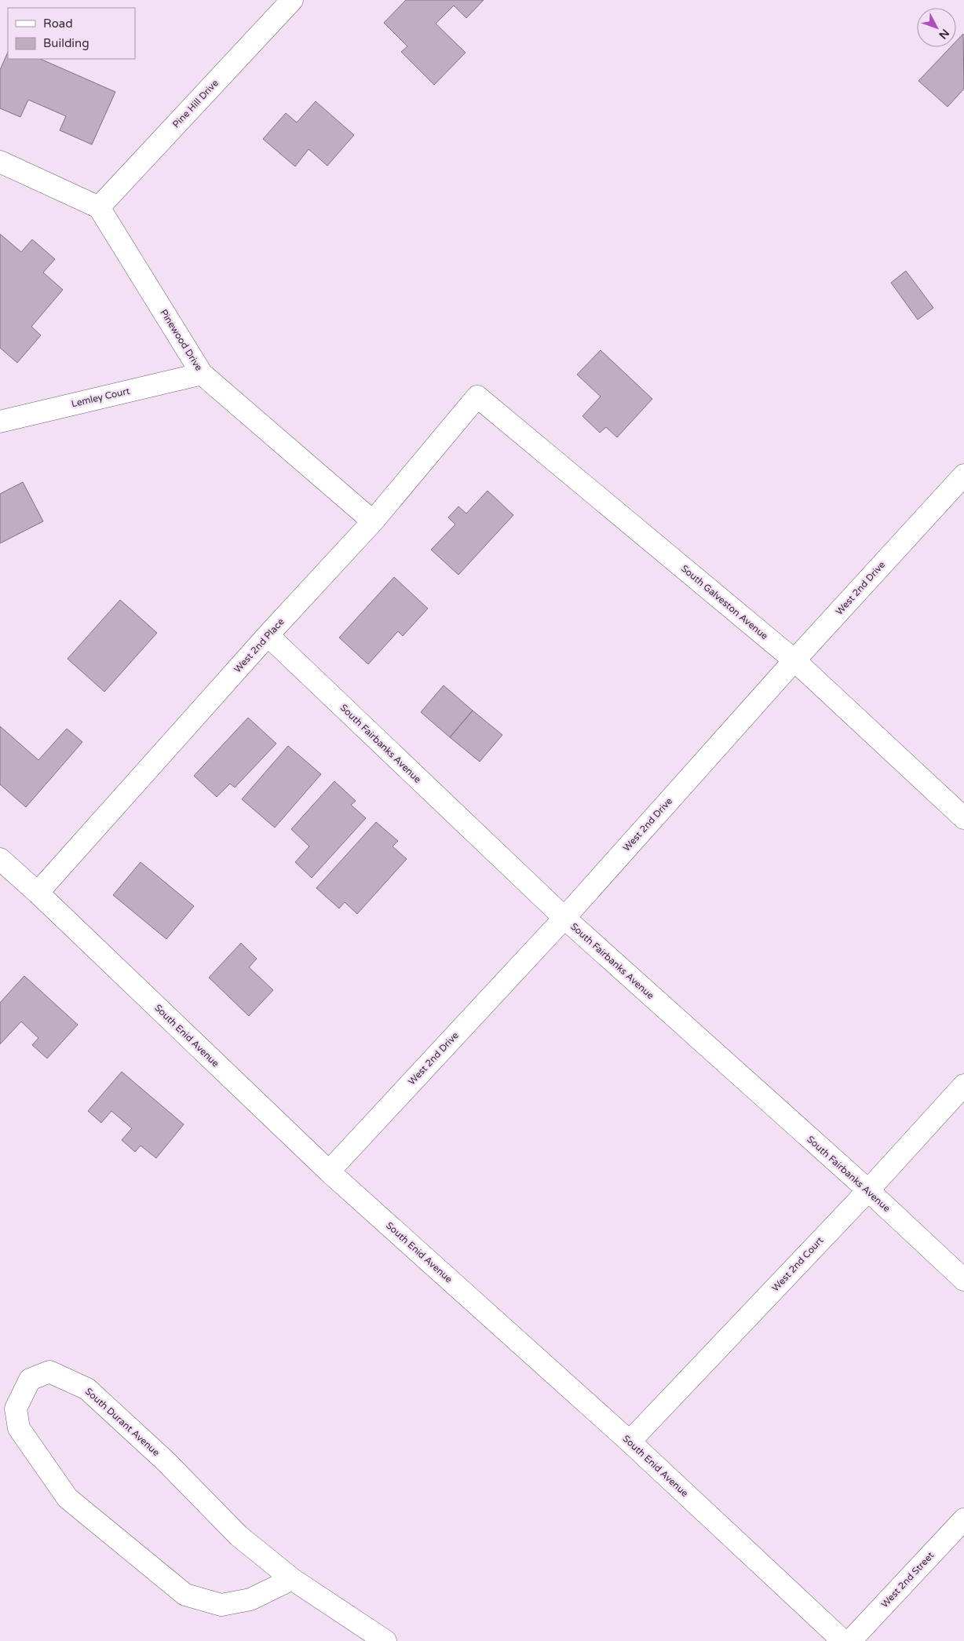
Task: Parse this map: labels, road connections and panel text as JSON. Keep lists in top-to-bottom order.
{
  "streets": {
    "street": [
      "Pine Hill Drive",
      "Pinewood Drive",
      "Lemley Court",
      "West 2nd Drive",
      "South Galveston Avenue",
      "West 2nd Place",
      "South Fairbanks Avenue",
      "South Enid Avenue",
      "West 2nd Court",
      "South Durant Avenue",
      "West 2nd Street"
    ]
  },
  "crossings": [
    ["Pine Hill Drive", "Pinewood Drive"],
    ["Pinewood Drive", "Lemley Court"],
    ["Pinewood Drive", "West 2nd Place"],
    ["West 2nd Drive", "South Galveston Avenue"],
    ["West 2nd Drive", "South Fairbanks Avenue"],
    ["West 2nd Drive", "South Enid Avenue"],
    ["South Galveston Avenue", "West 2nd Place"],
    ["West 2nd Place", "South Fairbanks Avenue"],
    ["West 2nd Place", "South Enid Avenue"],
    ["South Fairbanks Avenue", "West 2nd Court"],
    ["South Enid Avenue", "West 2nd Court"]
  ],
  "legend": ["Road", "Building"],
  "north": "bottom right"
}
